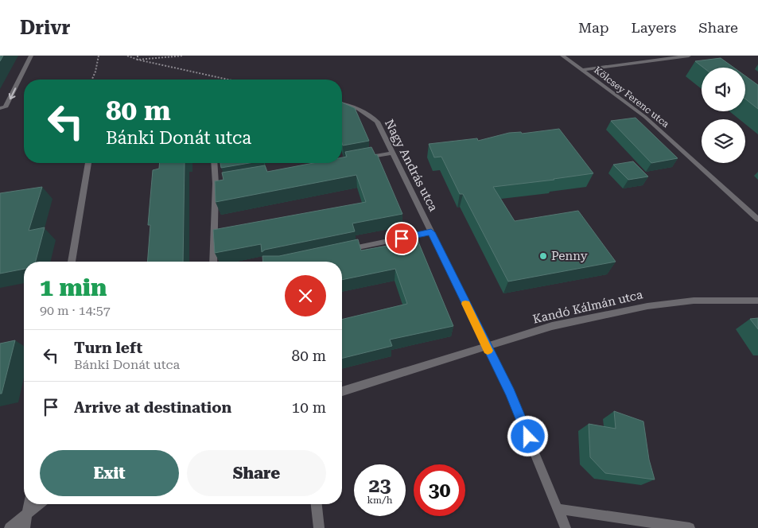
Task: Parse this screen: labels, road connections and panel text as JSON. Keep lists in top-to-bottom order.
{
  "streets": {
    "street": ["Kölcsey Ferenc utca", "Nagy András utca", "Kandó Kálmán utca"]
  },
  "crossings": [
    ["Nagy András utca", "Kandó Kálmán utca"]
  ],
  "places": ["Penny"],
  "page": {
    "header": "Drivr",
    "nav": ["Map", "Layers", "Share"],
    "turn": ["80 m", "Bánki Donát utca"],
    "heading": ["1 min", "90 m · 14:57"],
    "list": [
      {
        "name": "Turn left",
        "note": "Bánki Donát utca",
        "value": "80 m"
      },
      {
        "name": "Arrive at destination",
        "value": "10 m"
      }
    ],
    "buttons": ["Exit", "Share"],
    "speed": "23 km/h",
    "limit": "30"
  }
}
